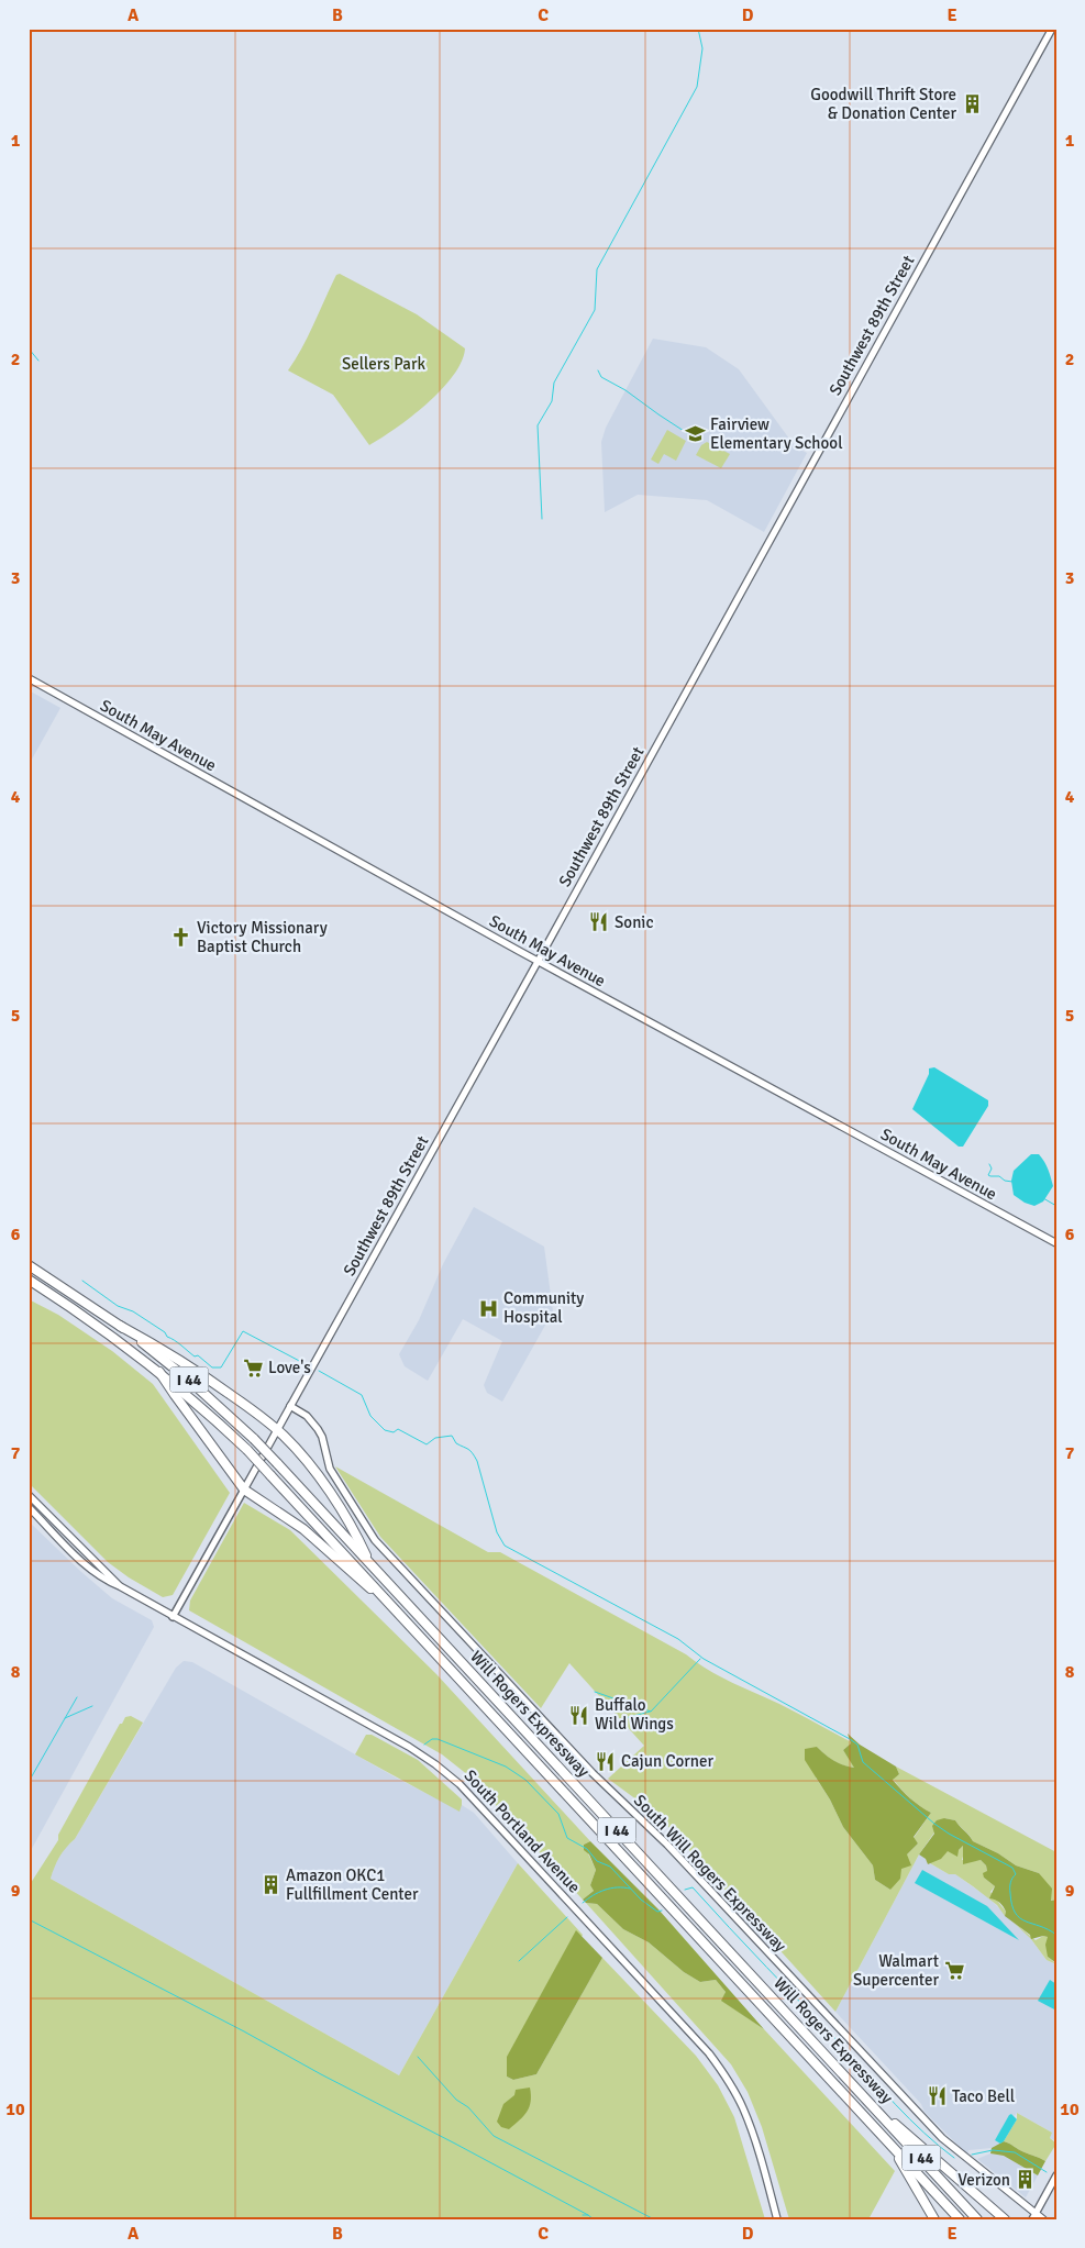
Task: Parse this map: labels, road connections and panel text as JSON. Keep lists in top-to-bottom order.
{
  "streets": {
    "highway": ["I 44", "Will Rogers Expressway"],
    "main road": [
      "Southwest 89th Street",
      "South May Avenue",
      "South Portland Avenue",
      "South Will Rogers Expressway"
    ]
  },
  "crossings": [
    ["Southwest 89th Street", "South May Avenue"],
    ["Southwest 89th Street", "South Portland Avenue"],
    ["Southwest 89th Street", "South Will Rogers Expressway"]
  ],
  "parks": ["Sellers Park"],
  "places": {
    "building": ["Goodwill Thrift Store & Donation Center", "Amazon OKC1 Fullfillment Center", "Verizon"],
    "school or university": ["Fairview Elementary School"],
    "restaurant": [
      "Sonic",
      "Buffalo Wild Wings",
      "Cajun Corner",
      "Taco Bell"
    ],
    "church": ["Victory Missionary Baptist Church"],
    "hospital": ["Community Hospital"],
    "supermarket": ["Love's", "Walmart Supercenter"]
  },
  "grid": {
    "columns": [
      "A",
      "B",
      "C",
      "D",
      "E"
    ],
    "rows": [
      "1",
      "2",
      "3",
      "4",
      "5",
      "6",
      "7",
      "8",
      "9",
      "10"
    ]
  }
}
